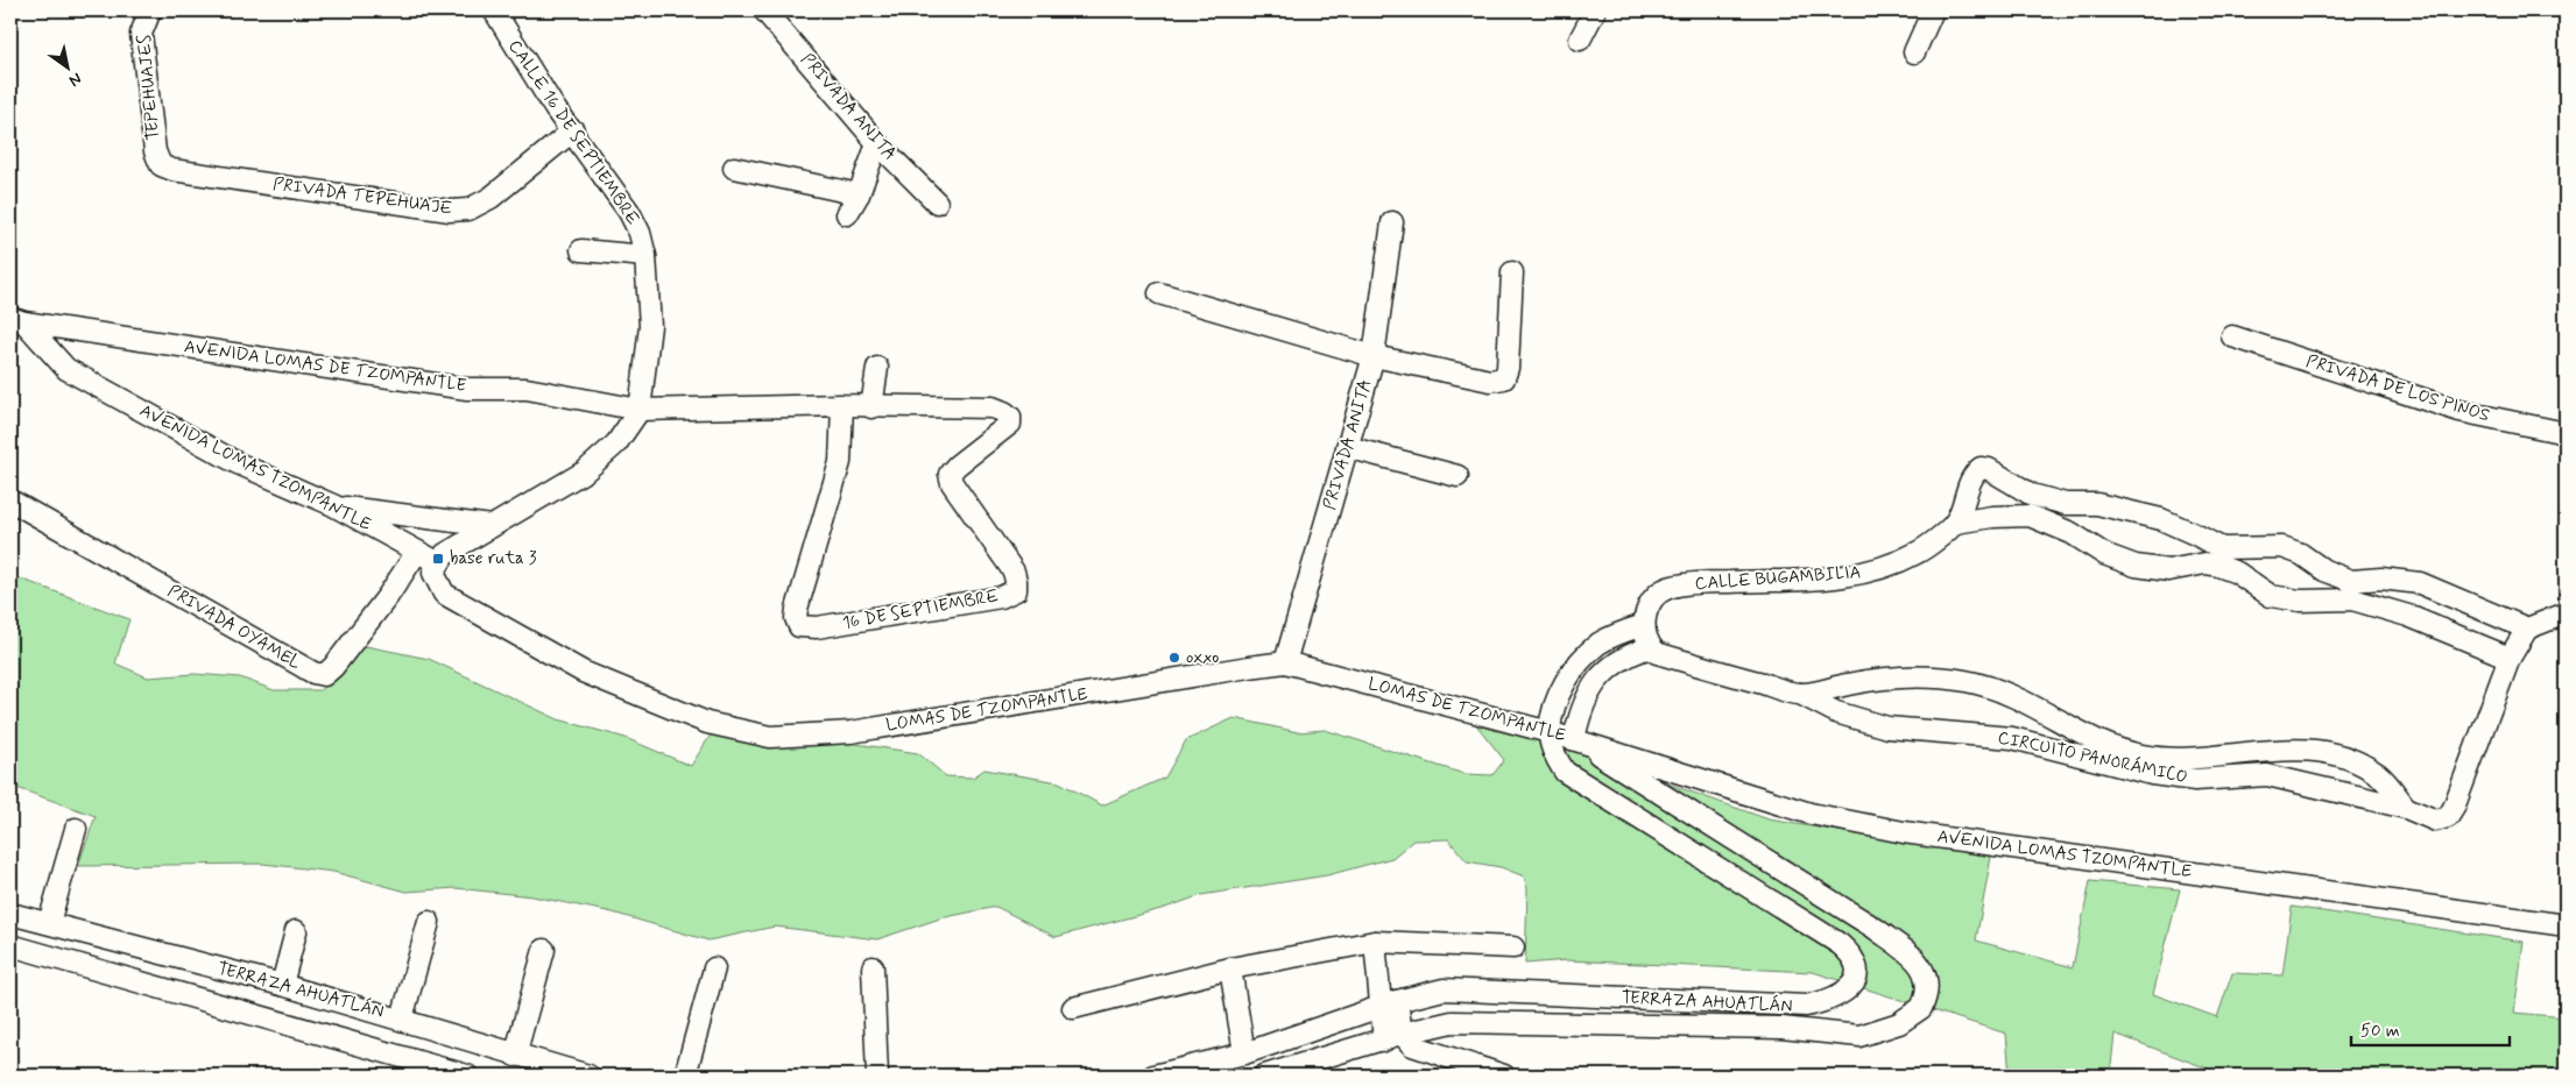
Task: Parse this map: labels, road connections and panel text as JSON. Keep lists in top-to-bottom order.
{
  "streets": {
    "street": [
      "TEPEHUAJES",
      "PRIVADA ANITA",
      "CALLE 16 DE SEPTIEMBRE",
      "PRIVADA TEPEHUAJE",
      "AVENIDA LOMAS DE TZOMPANTLE",
      "PRIVADA DE LOS PINOS",
      "AVENIDA LOMAS TZOMPANTLE",
      "CALLE BUGAMBILIA",
      "16 DE SEPTIEMBRE",
      "PRIVADA OYAMEL",
      "LOMAS DE TZOMPANTLE",
      "CIRCUITO PANORÁMICO",
      "TERRAZA AHUATLÁN"
    ]
  },
  "crossings": [
    ["TEPEHUAJES", "PRIVADA TEPEHUAJE"],
    ["PRIVADA ANITA", "LOMAS DE TZOMPANTLE"],
    ["CALLE 16 DE SEPTIEMBRE", "PRIVADA TEPEHUAJE"],
    ["CALLE 16 DE SEPTIEMBRE", "AVENIDA LOMAS DE TZOMPANTLE"],
    ["CALLE 16 DE SEPTIEMBRE", "AVENIDA LOMAS TZOMPANTLE"],
    ["CALLE 16 DE SEPTIEMBRE", "16 DE SEPTIEMBRE"],
    ["CALLE 16 DE SEPTIEMBRE", "LOMAS DE TZOMPANTLE"],
    ["AVENIDA LOMAS DE TZOMPANTLE", "AVENIDA LOMAS TZOMPANTLE"],
    ["AVENIDA LOMAS DE TZOMPANTLE", "16 DE SEPTIEMBRE"],
    ["AVENIDA LOMAS TZOMPANTLE", "PRIVADA OYAMEL"],
    ["AVENIDA LOMAS TZOMPANTLE", "LOMAS DE TZOMPANTLE"],
    ["AVENIDA LOMAS TZOMPANTLE", "TERRAZA AHUATLÁN"],
    ["CALLE BUGAMBILIA", "CIRCUITO PANORÁMICO"],
    ["LOMAS DE TZOMPANTLE", "TERRAZA AHUATLÁN"]
  ],
  "places": {
    "transit": ["base ruta 3"],
    "other": ["oxxo"]
  },
  "scale_bar": "50 m",
  "north": "bottom right"
}
